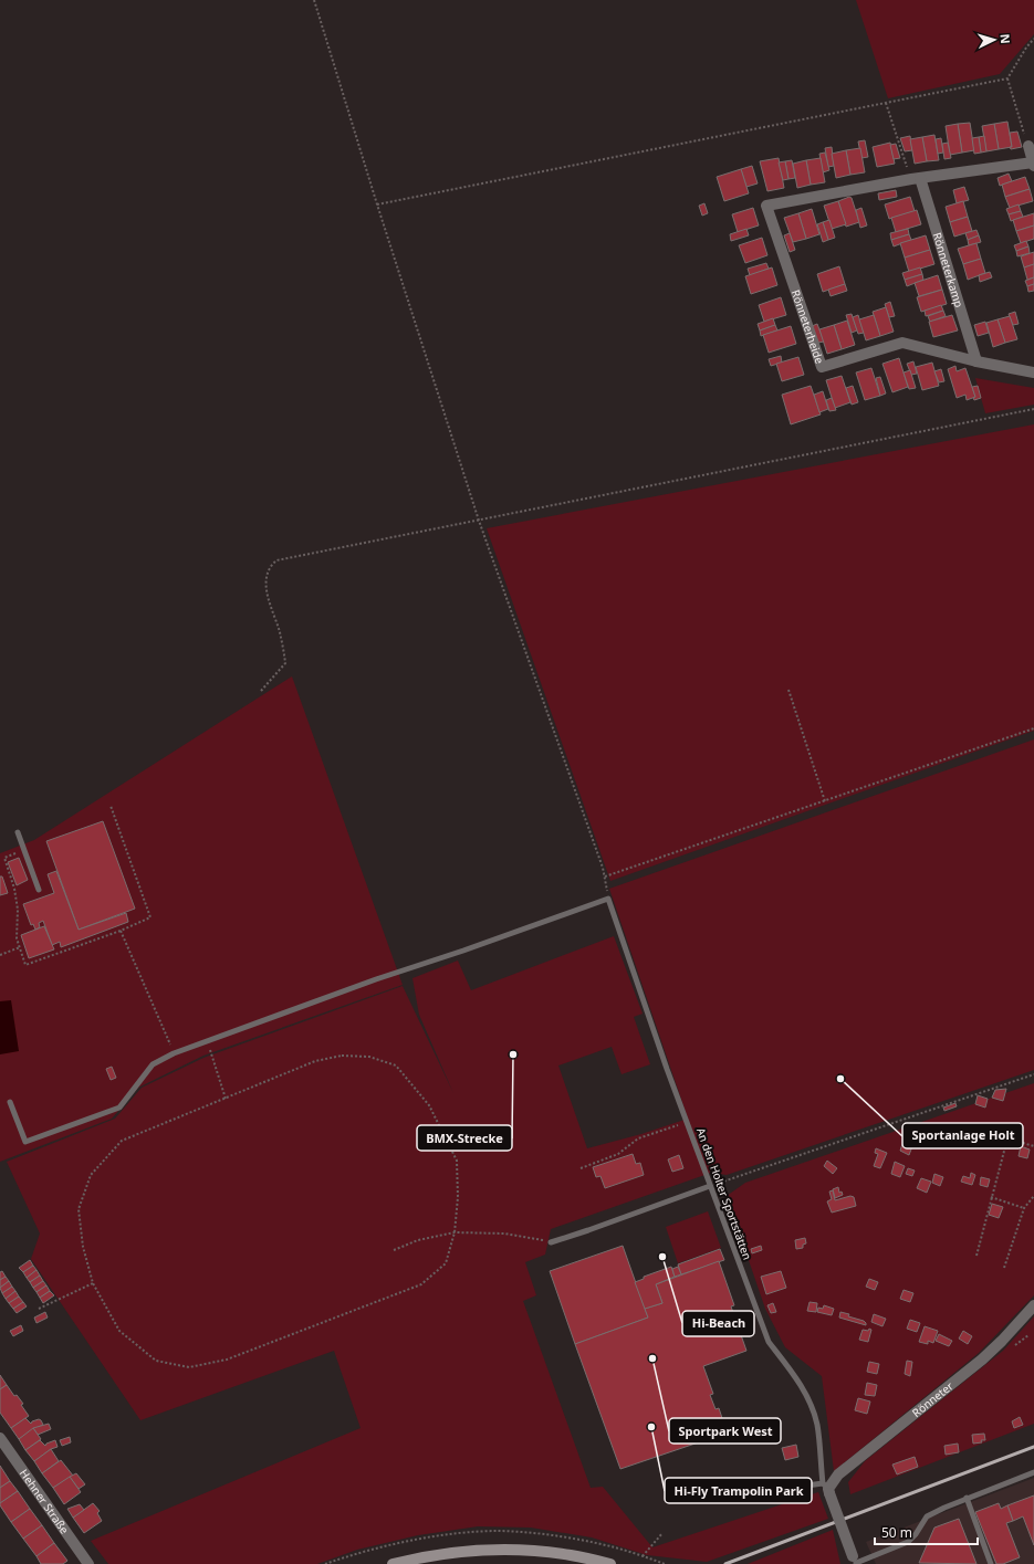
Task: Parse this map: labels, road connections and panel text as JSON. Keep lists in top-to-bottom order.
{
  "streets": {
    "street": [
      "Rönneterkamp",
      "Rönneterheide",
      "Rönneter",
      "Hehner Straße"
    ],
    "lane": ["An den Holter Sportstätten"]
  },
  "crossings": [
    ["Rönneterkamp", "Rönneterheide"],
    ["An den Holter Sportstätten", "Rönneter"]
  ],
  "places": [
    "BMX-Strecke",
    "Sportanlage Holt",
    "Hi-Beach",
    "Sportpark West",
    "Hi-Fly Trampolin Park"
  ],
  "scale_bar": "50 m",
  "north": "right"
}
